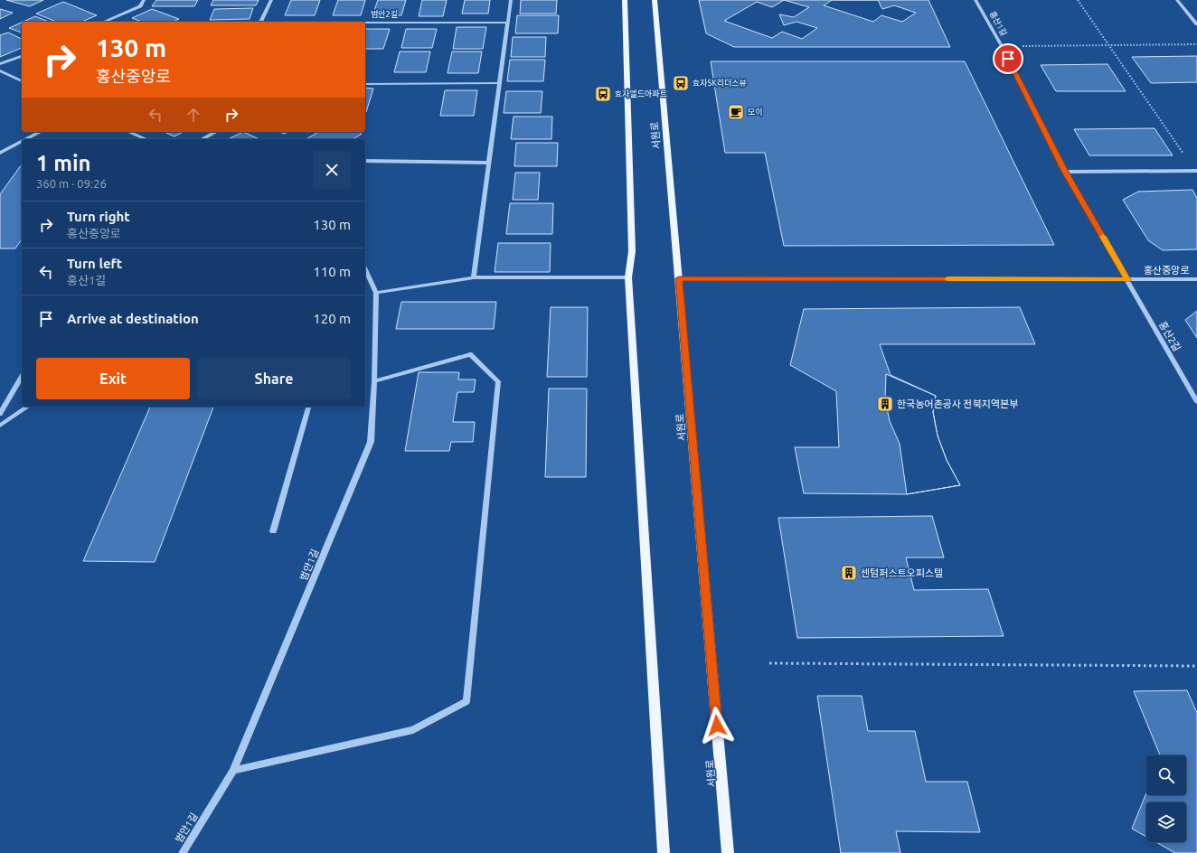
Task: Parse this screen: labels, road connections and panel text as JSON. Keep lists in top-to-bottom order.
{
  "streets": {
    "main road": ["서원로"],
    "street": [
      "범안2길",
      "홍산1길",
      "홍산중앙로",
      "홍산2길",
      "범안1길"
    ]
  },
  "crossings": [
    ["홍산1길", "홍산중앙로"],
    ["홍산1길", "홍산2길"],
    ["서원로", "홍산중앙로"],
    ["홍산중앙로", "홍산2길"]
  ],
  "places": {
    "bus stop": ["효자SK리더스뷰", "효자엘드아파트"],
    "cafe": ["모이"],
    "building": ["한국농어촌공사 전북지역본부", "센텀퍼스트오피스텔"]
  },
  "page": {
    "turn": ["130 m", "홍산중앙로"],
    "heading": ["1 min", "360 m · 09:26"],
    "list": [
      {
        "name": "Turn right",
        "note": "홍산중앙로",
        "value": "130 m"
      },
      {
        "name": "Turn left",
        "note": "홍산1길",
        "value": "110 m"
      },
      {
        "name": "Arrive at destination",
        "value": "120 m"
      }
    ],
    "buttons": ["Exit", "Share"]
  }
}
